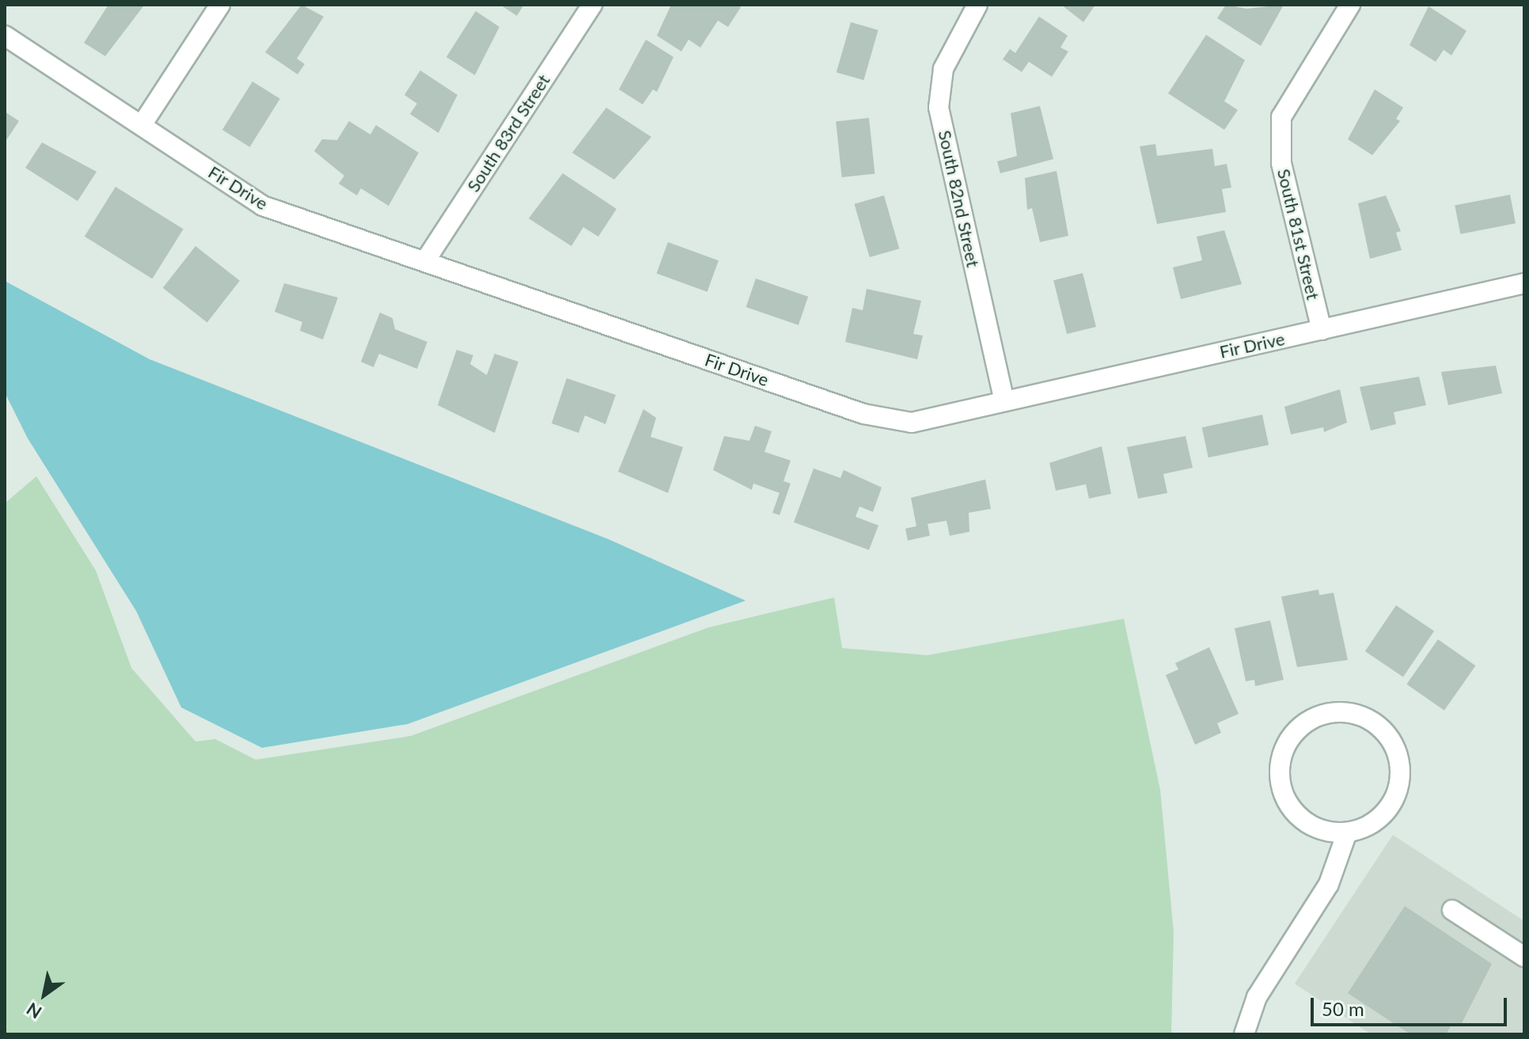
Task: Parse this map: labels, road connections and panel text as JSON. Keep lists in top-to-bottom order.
{
  "streets": {
    "street": [
      "South 83rd Street",
      "Fir Drive",
      "South 82nd Street",
      "South 81st Street"
    ]
  },
  "crossings": [
    ["South 83rd Street", "Fir Drive"],
    ["Fir Drive", "South 82nd Street"],
    ["Fir Drive", "South 81st Street"]
  ],
  "scale_bar": "50 m",
  "north": "bottom left"
}
